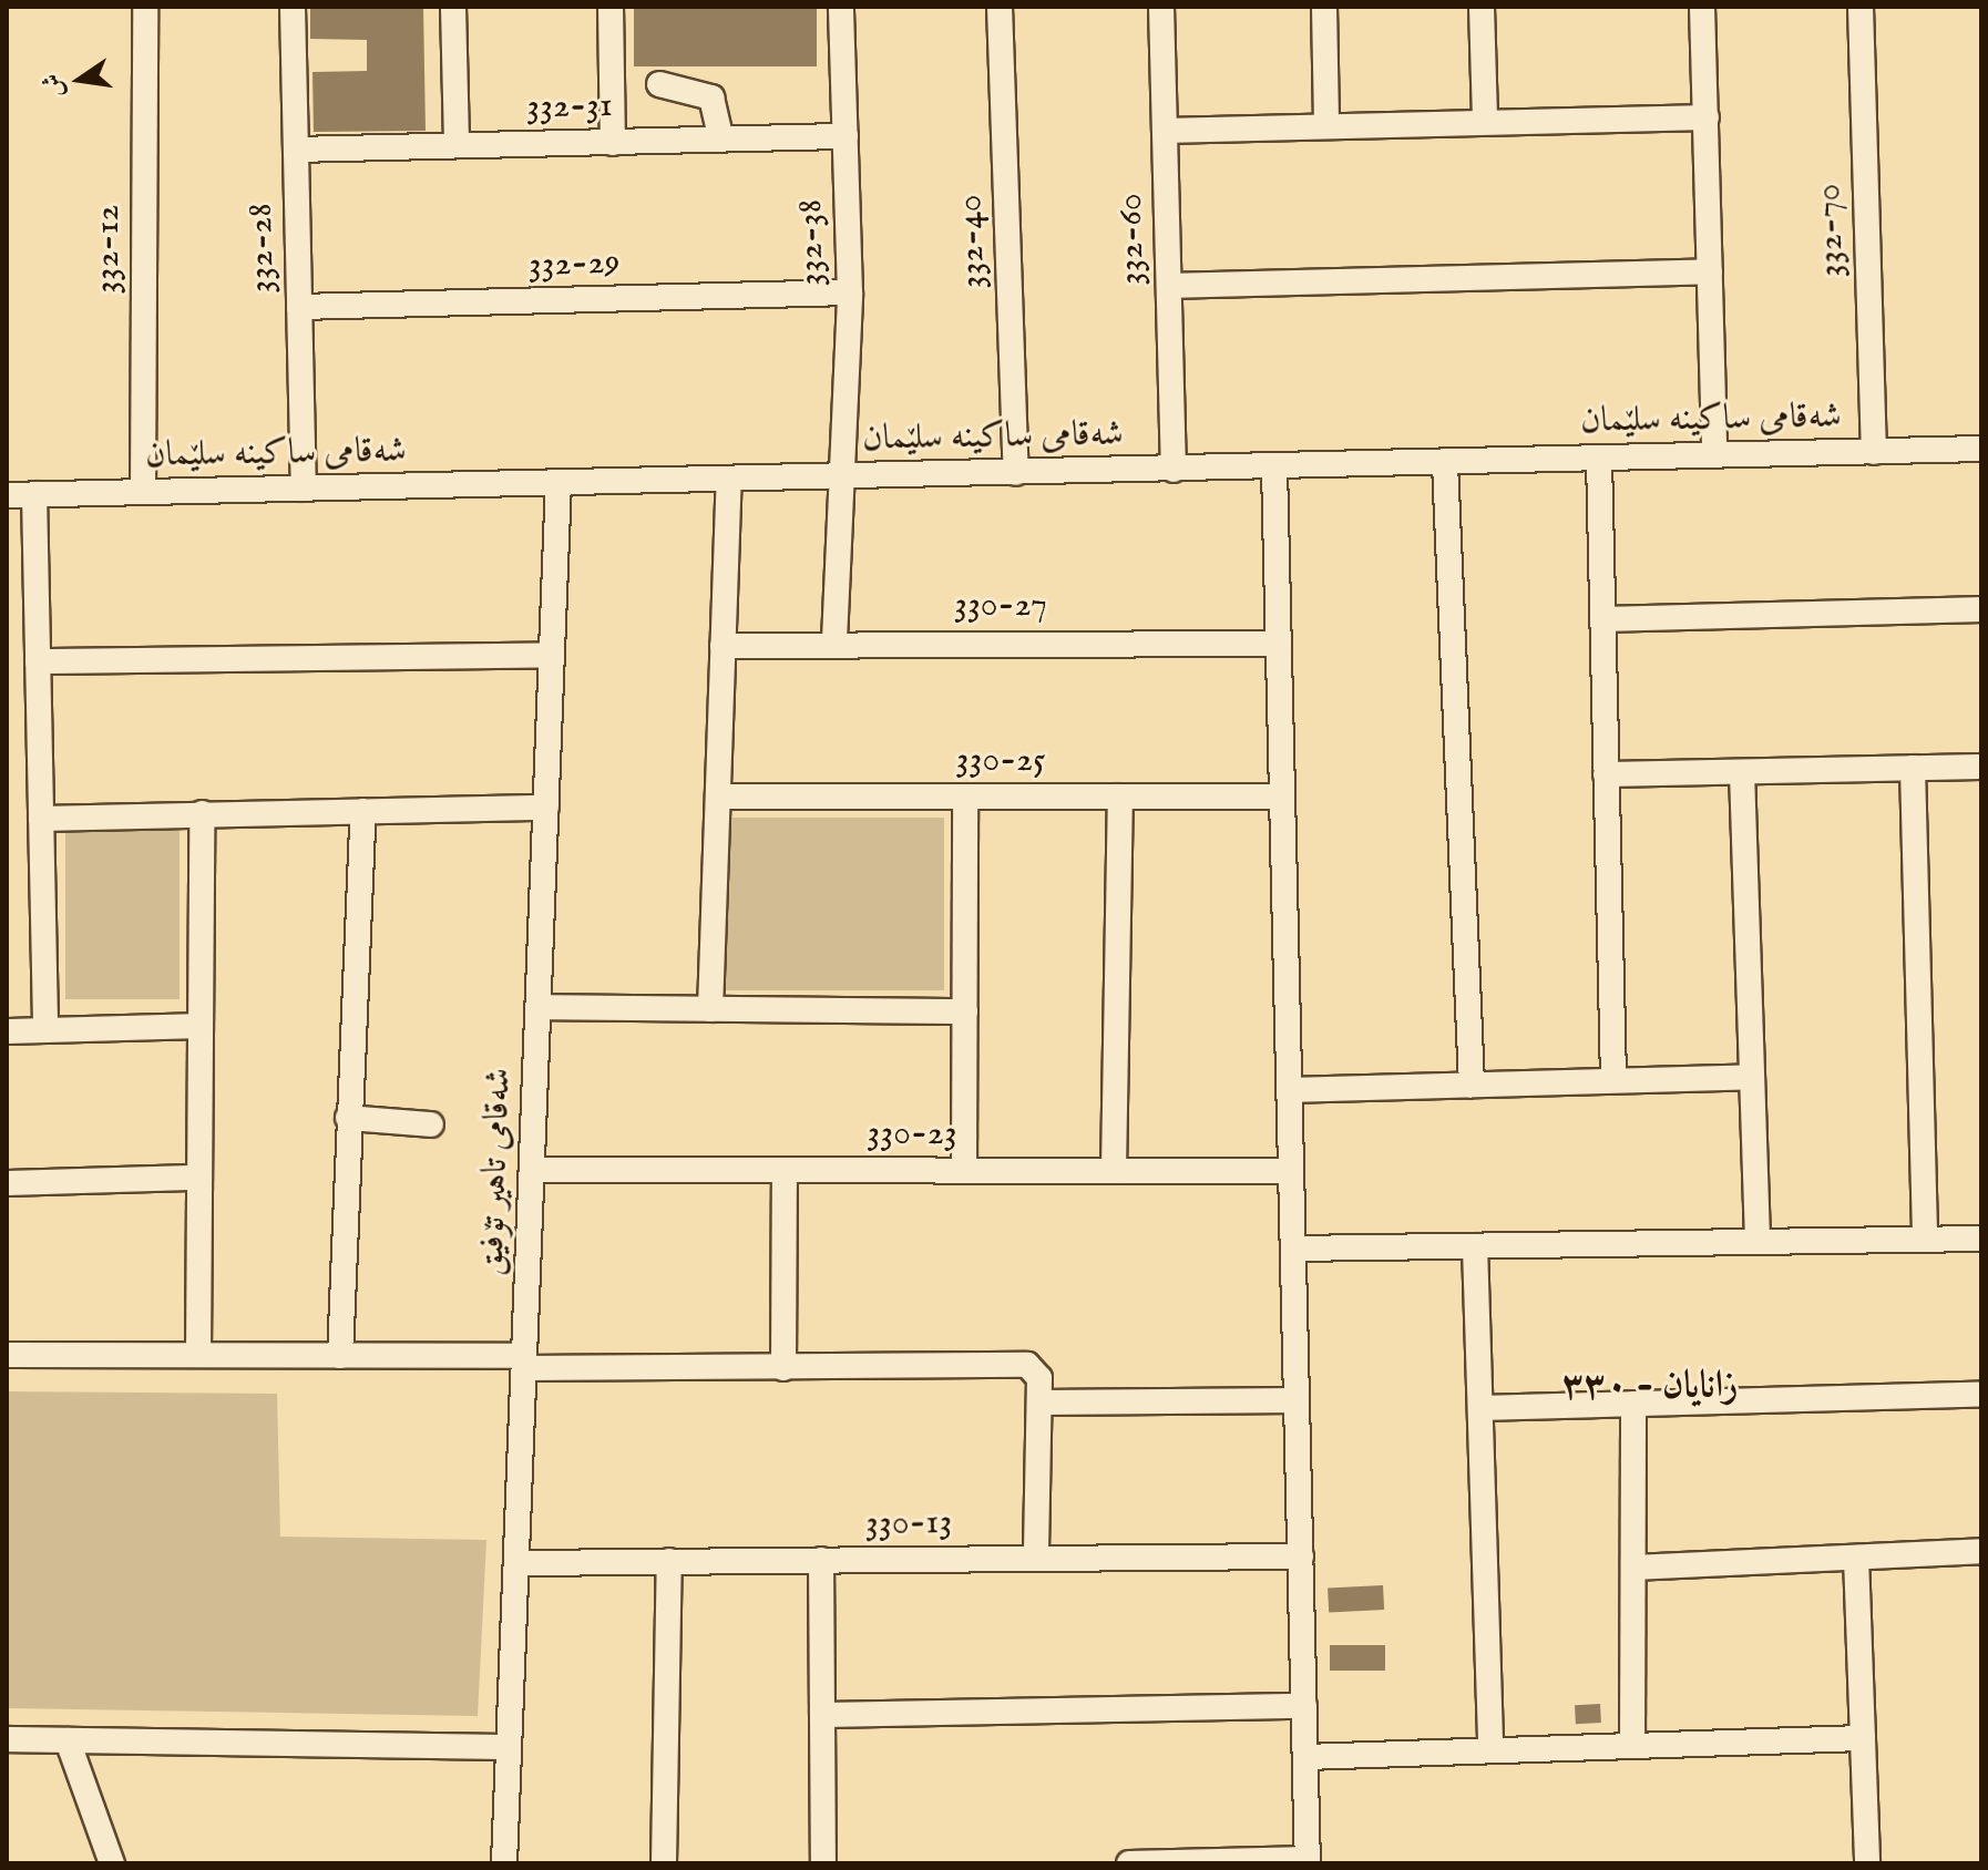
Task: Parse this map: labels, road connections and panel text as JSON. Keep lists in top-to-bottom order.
{
  "streets": {
    "street": [
      "332-31",
      "332-70",
      "332-60",
      "332-40",
      "332-38",
      "332-28",
      "332-12",
      "332-29",
      "شەقامی ساکینە سلێمان",
      "330-27",
      "330-25",
      "330-23",
      "شەقامی تاهیر تۆفیق",
      "330-13"
    ]
  },
  "crossings": [
    ["332-31", "332-38"],
    ["332-31", "332-28"],
    ["332-70", "شەقامی ساکینە سلێمان"],
    ["332-60", "شەقامی ساکینە سلێمان"],
    ["332-40", "شەقامی ساکینە سلێمان"],
    ["332-38", "332-29"],
    ["332-38", "شەقامی ساکینە سلێمان"],
    ["332-38", "330-27"],
    ["332-28", "332-29"],
    ["332-28", "شەقامی ساکینە سلێمان"],
    ["332-12", "شەقامی ساکینە سلێمان"],
    ["شەقامی ساکینە سلێمان", "شەقامی تاهیر تۆفیق"],
    ["330-23", "شەقامی تاهیر تۆفیق"],
    ["شەقامی تاهیر تۆفیق", "330-13"]
  ],
  "districts": ["زانایان - ٣٣٠"],
  "north": "left"
}
